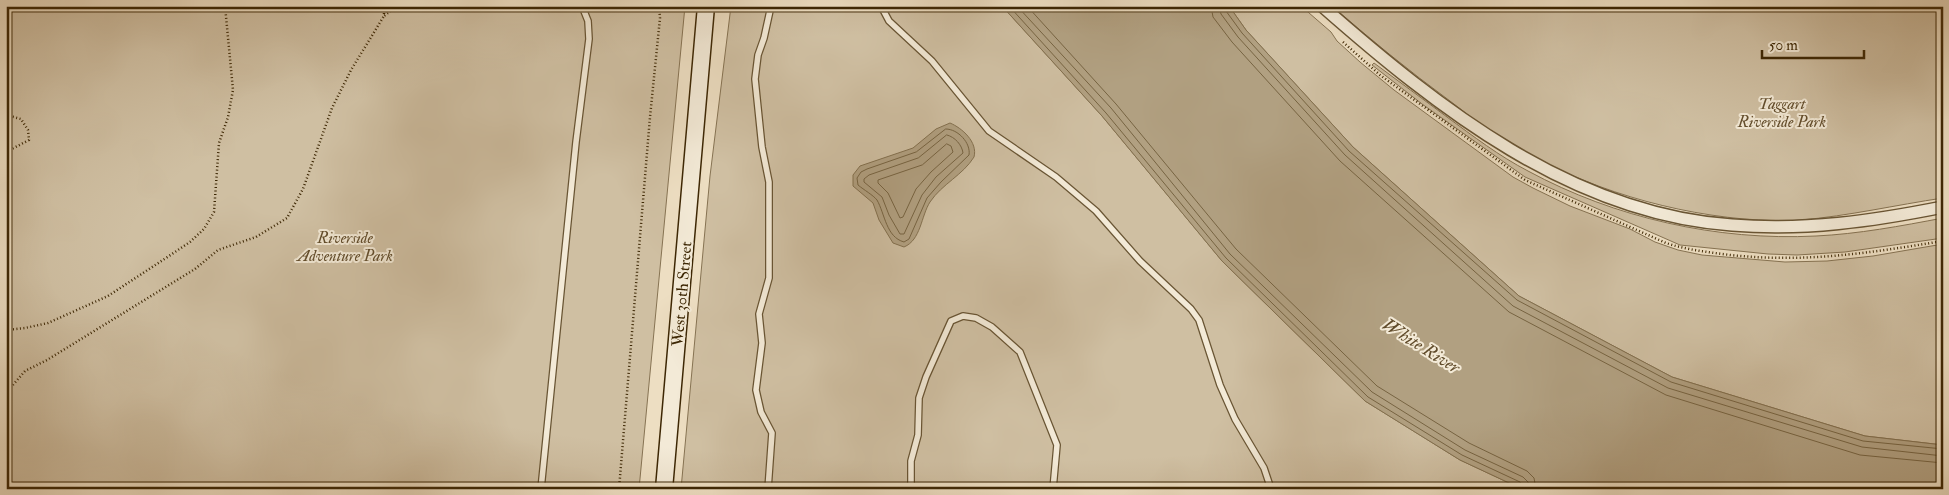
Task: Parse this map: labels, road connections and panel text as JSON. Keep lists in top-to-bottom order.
{
  "streets": {
    "main road": ["West 30th Street"]
  },
  "water": ["White River"],
  "parks": ["Taggart Riverside Park", "Riverside Adventure Park"],
  "scale_bar": "50 m"
}
